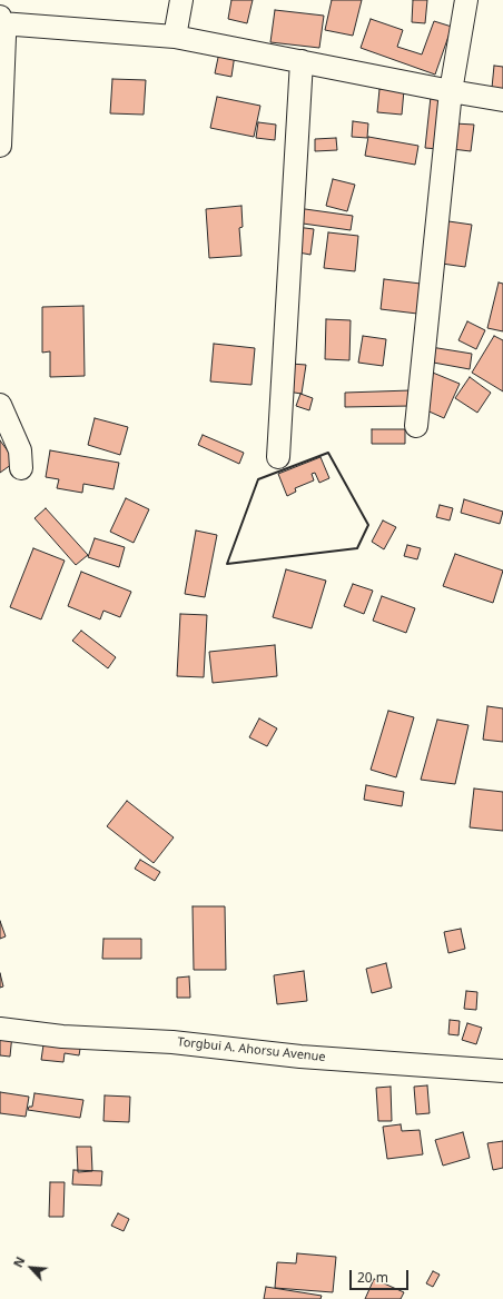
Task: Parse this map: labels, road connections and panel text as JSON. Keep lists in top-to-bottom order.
{
  "streets": {
    "street": ["Torgbui A. Ahorsu Avenue"]
  },
  "scale_bar": "20 m",
  "north": "top left"
}
